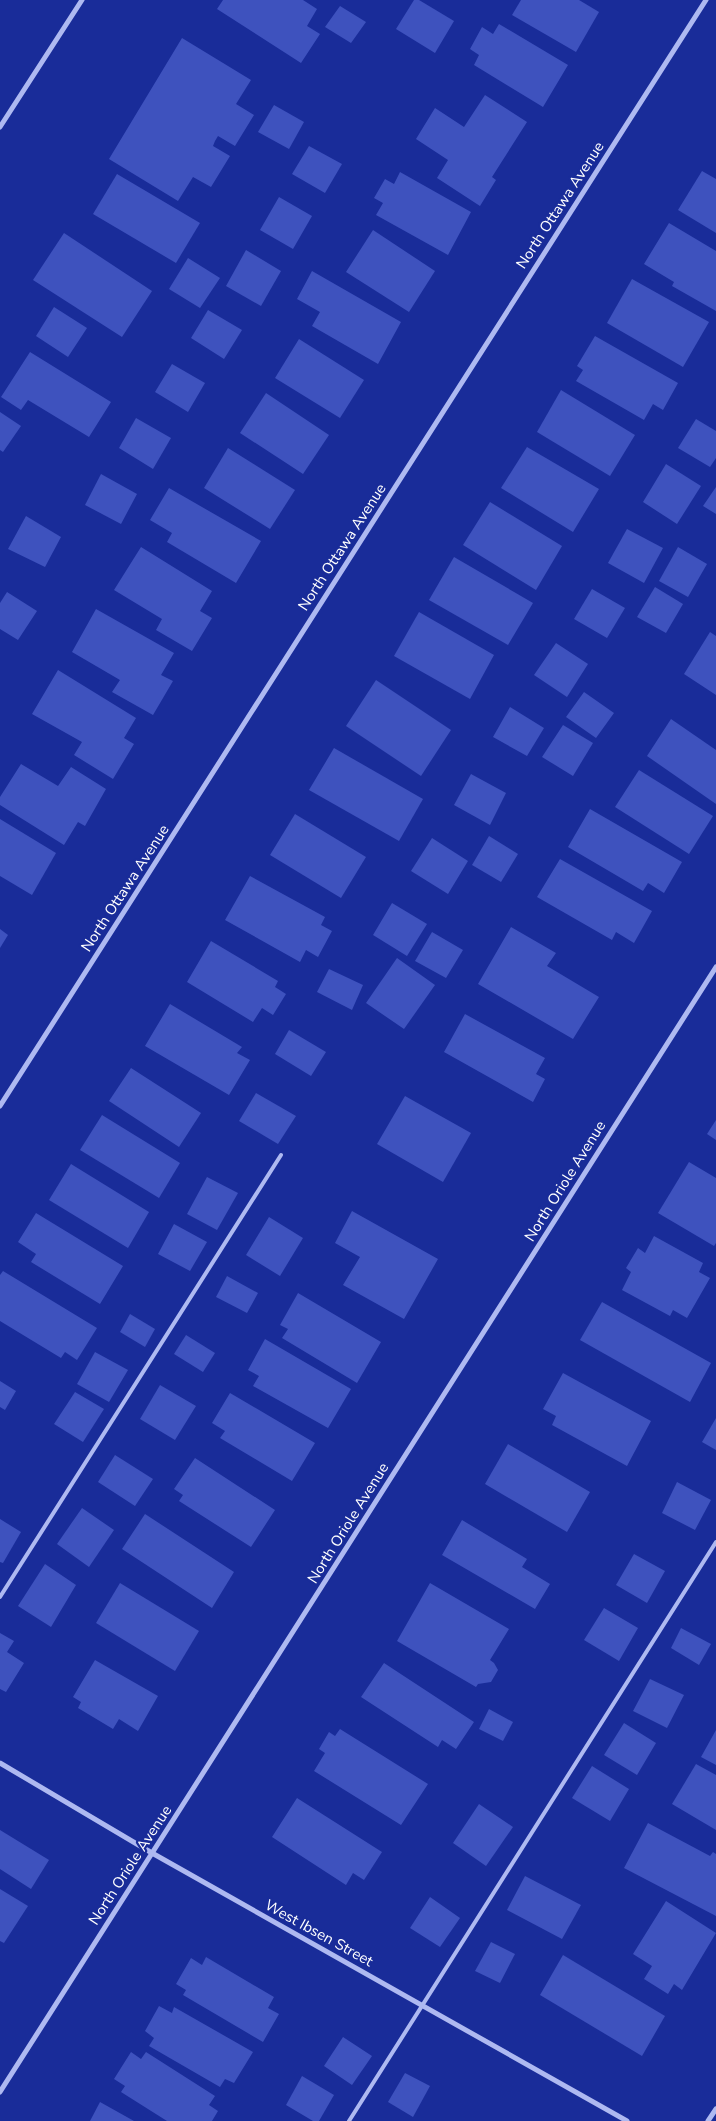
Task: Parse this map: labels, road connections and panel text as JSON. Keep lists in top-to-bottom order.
{
  "streets": {
    "street": ["North Ottawa Avenue", "North Oriole Avenue", "West Ibsen Street"]
  },
  "crossings": [
    ["North Oriole Avenue", "West Ibsen Street"]
  ]
}
